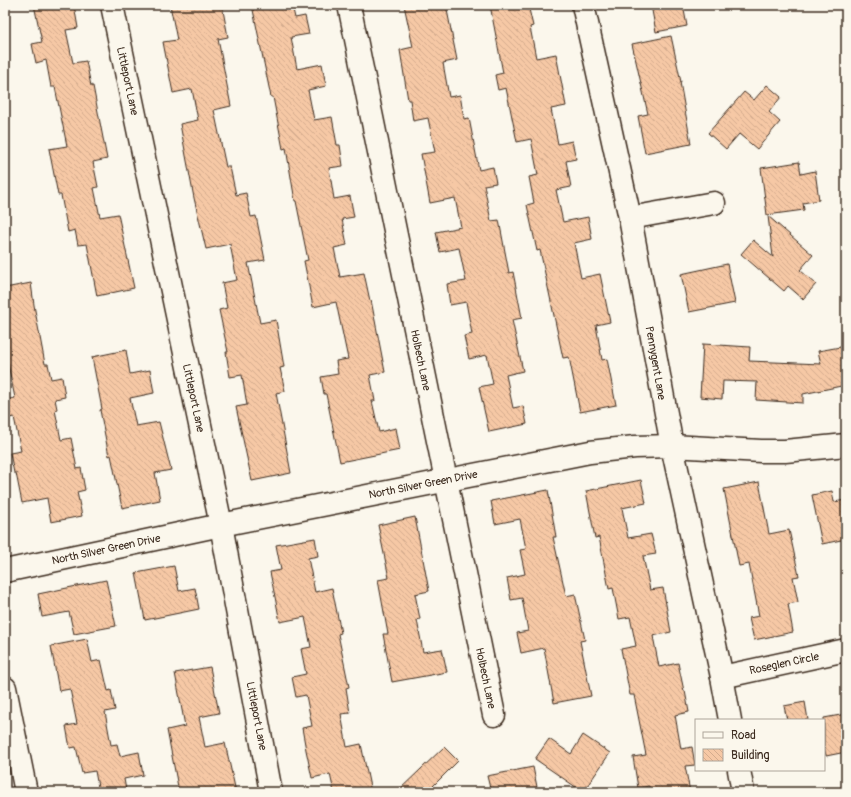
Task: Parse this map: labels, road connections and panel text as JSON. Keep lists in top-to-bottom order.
{
  "streets": {
    "street": [
      "Littleport Lane",
      "Holbech Lane",
      "Pennygent Lane",
      "North Silver Green Drive",
      "Roseglen Circle"
    ]
  },
  "crossings": [
    ["Littleport Lane", "North Silver Green Drive"],
    ["Holbech Lane", "North Silver Green Drive"],
    ["Pennygent Lane", "North Silver Green Drive"],
    ["Pennygent Lane", "Roseglen Circle"]
  ],
  "legend": ["Road", "Building"]
}
